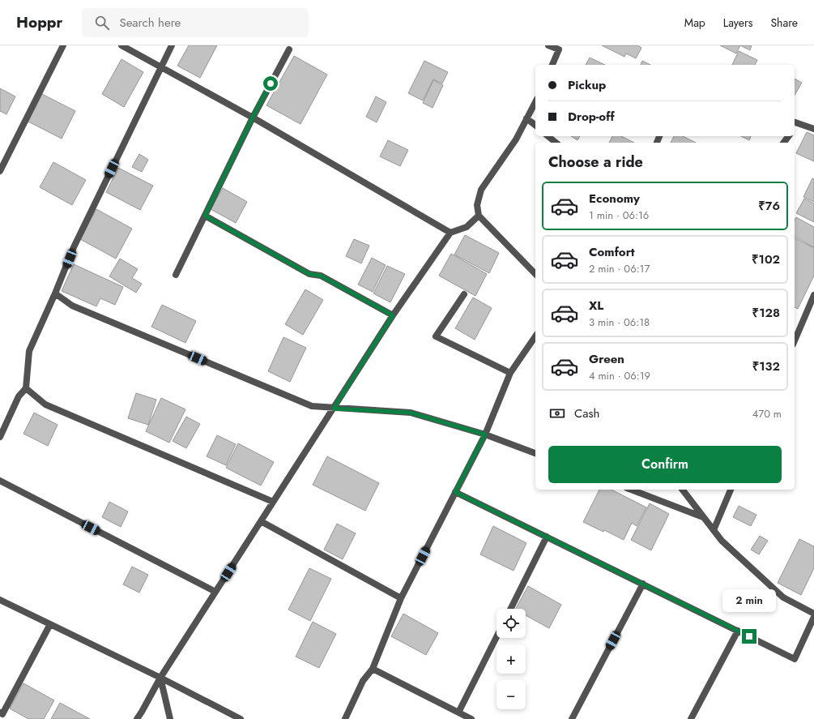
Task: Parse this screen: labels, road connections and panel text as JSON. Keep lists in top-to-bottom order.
{
  "page": {
    "header": "Hoppr",
    "search": "Search here",
    "nav": ["Map", "Layers", "Share"],
    "banner": ["Pickup", "Drop-off"],
    "heading": "Choose a ride",
    "list": [
      {
        "name": "Economy",
        "note": "1 min · 06:16",
        "value": "₹76"
      },
      {
        "name": "Comfort",
        "note": "2 min · 06:17",
        "value": "₹102"
      },
      {
        "name": "XL",
        "note": "3 min · 06:18",
        "value": "₹128"
      },
      {
        "name": "Green",
        "note": "4 min · 06:19",
        "value": "₹132"
      }
    ],
    "pay": ["Cash", "470 m"],
    "buttons": "Confirm",
    "bubble": "2 min",
    "map_buttons": ["+", "−"]
  }
}
